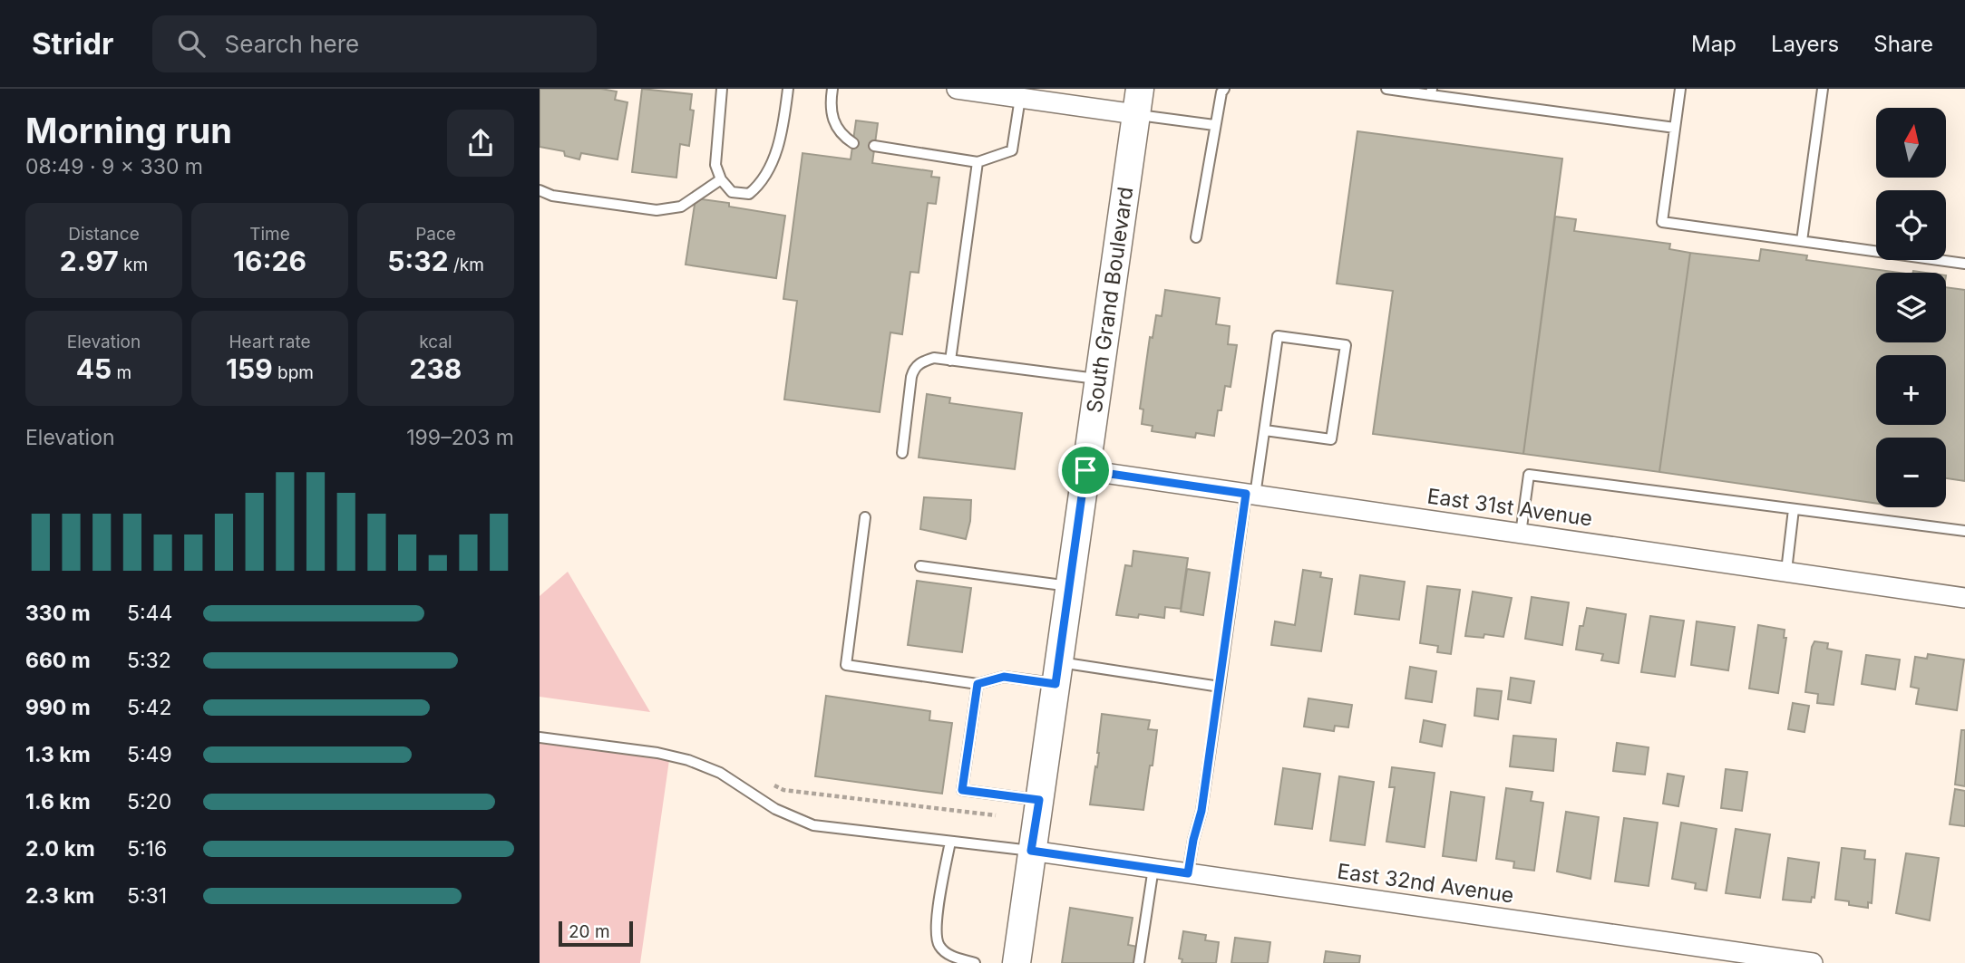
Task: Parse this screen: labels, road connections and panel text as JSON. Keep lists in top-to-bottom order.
{
  "streets": {
    "main road": ["South Grand Boulevard"],
    "street": ["East 31st Avenue", "East 32nd Avenue"]
  },
  "crossings": [
    ["South Grand Boulevard", "East 31st Avenue"],
    ["South Grand Boulevard", "East 32nd Avenue"]
  ],
  "scale_bar": "20 m",
  "north": "top",
  "page": {
    "header": "Stridr",
    "search": "Search here",
    "nav": ["Map", "Layers", "Share"],
    "heading": ["Morning run", "08:49 · 9 × 330 m"],
    "map_buttons": ["+", "−"],
    "stats": [
      ["Distance", "2.97 km"],
      ["Time", "16:26"],
      ["Pace", "5:32 /km"],
      ["Elevation", "45 m"],
      ["Heart rate", "159 bpm"],
      ["kcal", "238"]
    ],
    "chart": ["Elevation", "199–203 m"],
    "list": [
      {
        "name": "330 m",
        "note": "5:44"
      },
      {
        "name": "660 m",
        "note": "5:32"
      },
      {
        "name": "990 m",
        "note": "5:42"
      },
      {
        "name": "1.3 km",
        "note": "5:49"
      },
      {
        "name": "1.6 km",
        "note": "5:20"
      },
      {
        "name": "2.0 km",
        "note": "5:16"
      },
      {
        "name": "2.3 km",
        "note": "5:31"
      }
    ],
    "scale": "20 m"
  }
}
